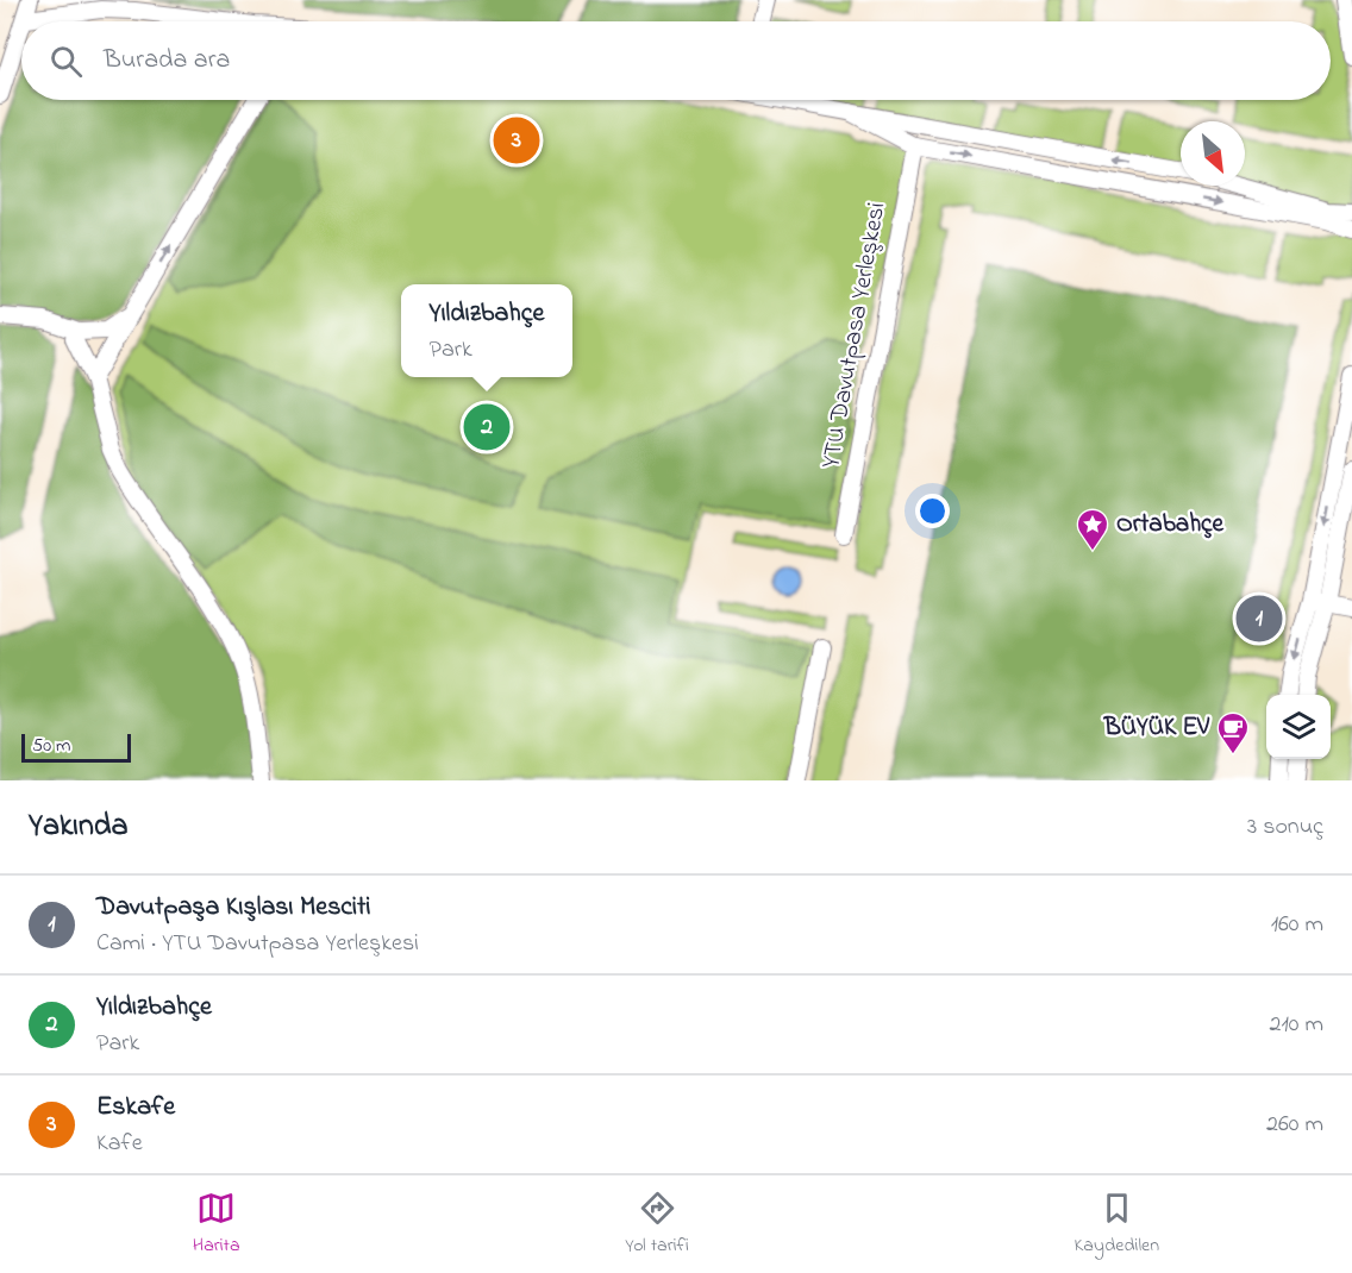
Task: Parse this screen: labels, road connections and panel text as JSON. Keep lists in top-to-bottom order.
{
  "streets": {
    "street": ["YTU Davutpasa Yerleşkesi"]
  },
  "places": {
    "place": ["Ortabahçe"],
    "cafe": ["BÜYÜK EV"]
  },
  "scale_bar": "50 m",
  "north": "bottom right",
  "page": {
    "search": "Burada ara",
    "pins": ["3", "2", "1"],
    "popup": ["Yıldızbahçe", "Park"],
    "scale": "50 m",
    "heading": ["Yakında", "3 sonuç"],
    "list": [
      {
        "mark": "1",
        "name": "Davutpaşa Kışlası Mesciti",
        "note": "Cami · YTU Davutpasa Yerleşkesi",
        "value": "160 m"
      },
      {
        "mark": "2",
        "name": "Yıldızbahçe",
        "note": "Park",
        "value": "210 m"
      },
      {
        "mark": "3",
        "name": "Eskafe",
        "note": "Kafe",
        "value": "260 m"
      }
    ],
    "nav": ["Harita", "Yol tarifi", "Kaydedilen"]
  }
}
